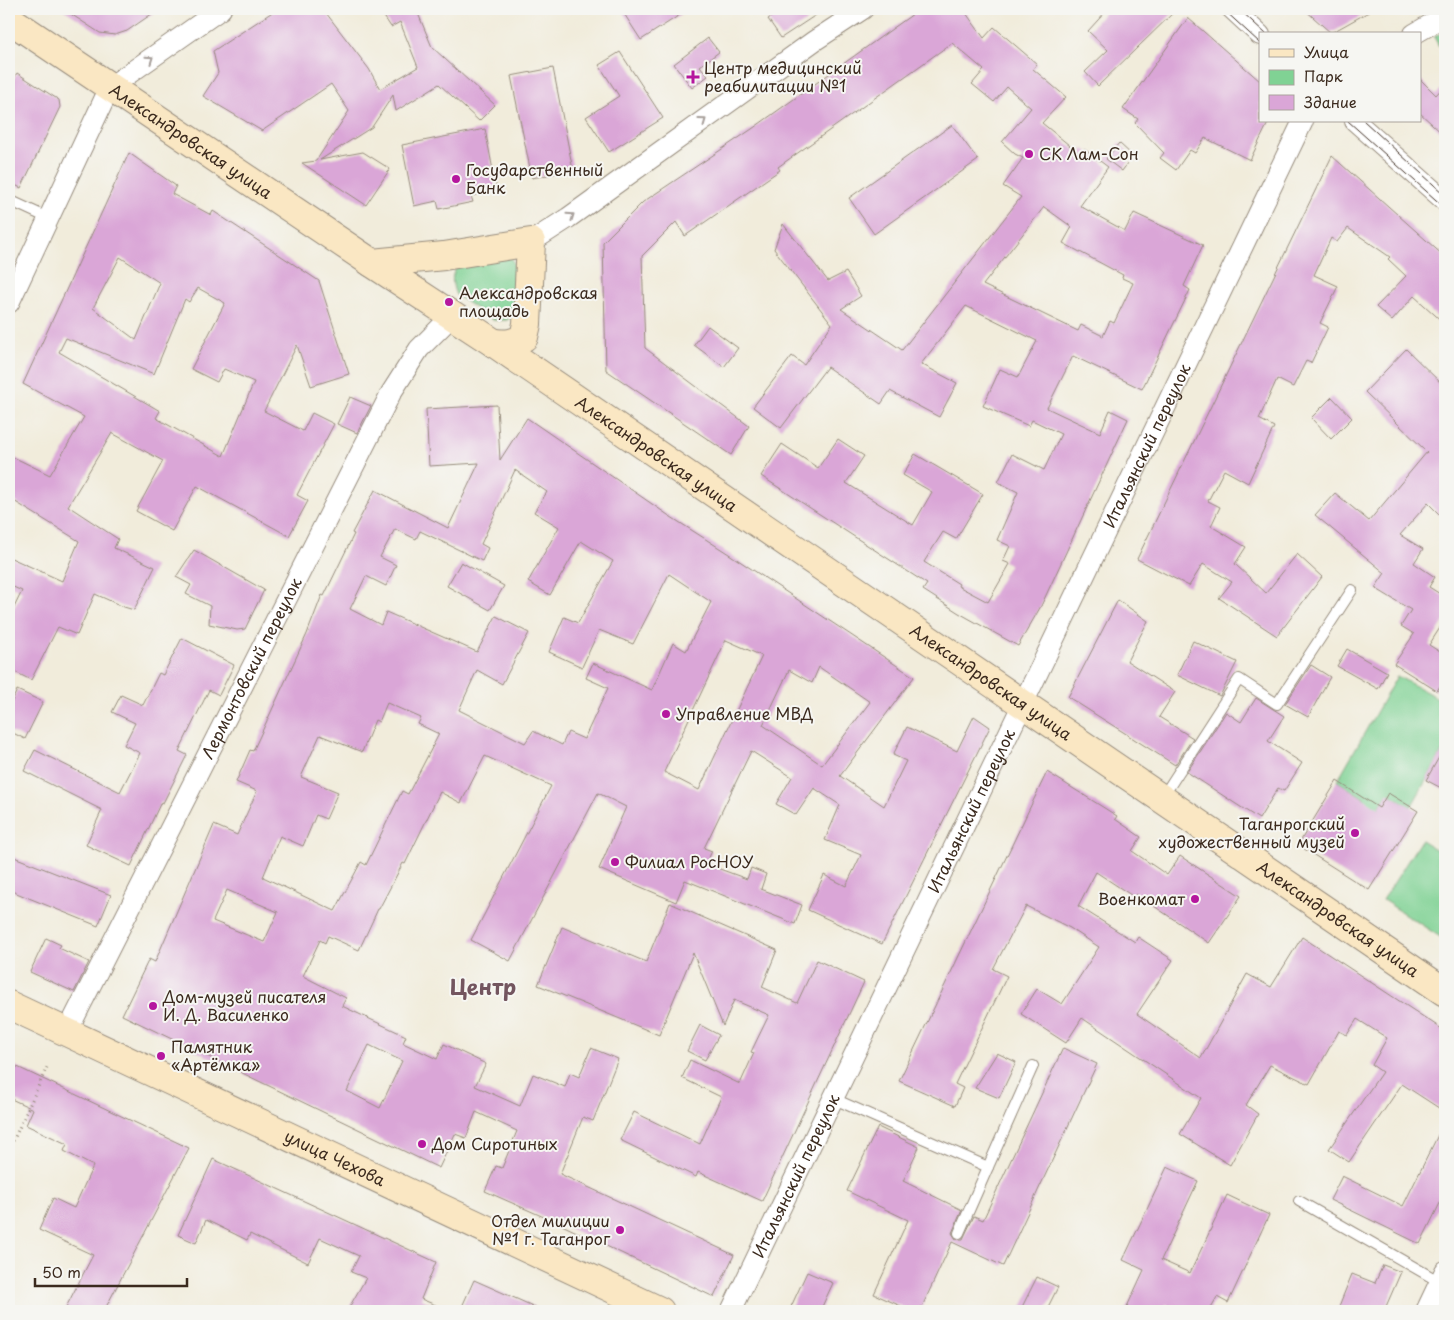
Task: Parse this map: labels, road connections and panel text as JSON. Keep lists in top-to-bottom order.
{
  "streets": {
    "main road": ["Александровская улица", "улица Чехова"],
    "street": ["Итальянский переулок", "Лермонтовский переулок"]
  },
  "crossings": [
    ["Александровская улица", "Итальянский переулок"],
    ["Александровская улица", "Лермонтовский переулок"],
    ["Лермонтовский переулок", "улица Чехова"]
  ],
  "districts": ["Центр"],
  "places": {
    "health": ["Центр медицинский реабилитации №1"],
    "other": [
      "СК Лам-Сон",
      "Государственный Банк",
      "Александровская площадь",
      "Управление МВД",
      "Таганрогский художественный музей",
      "Филиал РосНОУ",
      "Военкомат",
      "Дом-музей писателя И. Д. Василенко",
      "Памятник «Артёмка»",
      "Дом Сиротиных",
      "Отдел милиции №1 г. Таганрог"
    ]
  },
  "legend": ["Улица", "Парк", "Здание"],
  "scale_bar": "50 m"
}
